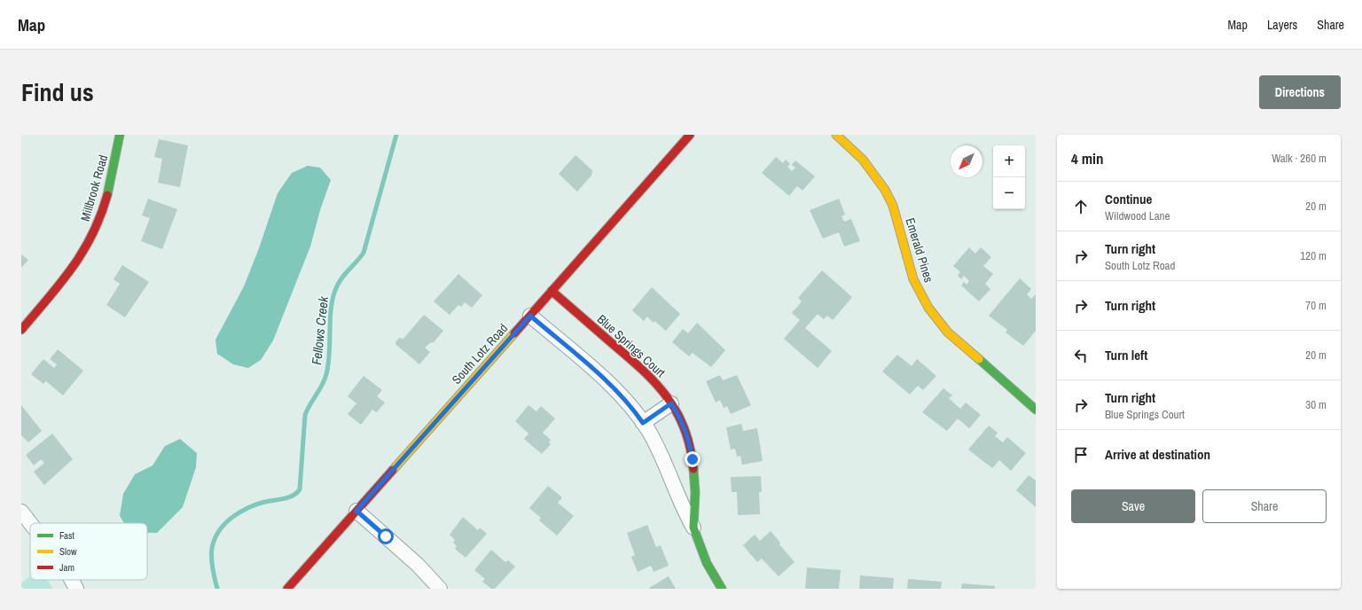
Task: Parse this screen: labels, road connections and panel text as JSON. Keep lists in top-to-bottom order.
{
  "streets": {
    "street": [
      "Millbrook Road",
      "Emerald Pines",
      "Blue Springs Court",
      "South Lotz Road"
    ]
  },
  "crossings": [
    ["Blue Springs Court", "South Lotz Road"]
  ],
  "water": ["Fellows Creek"],
  "legend": ["Fast", "Slow", "Jam"],
  "north": "bottom left",
  "page": {
    "header": "Map",
    "nav": ["Map", "Layers", "Share"],
    "title": "Find us",
    "buttons": [
      "Directions",
      ["Save", "Share"]
    ],
    "heading": ["4 min", "Walk · 260 m"],
    "map_buttons": ["+", "−"],
    "list": [
      ["Continue", "Wildwood Lane", "20 m"],
      ["Turn right", "South Lotz Road", "120 m"],
      ["Turn right", "70 m"],
      ["Turn left", "20 m"],
      ["Turn right", "Blue Springs Court", "30 m"],
      "Arrive at destination"
    ]
  }
}
